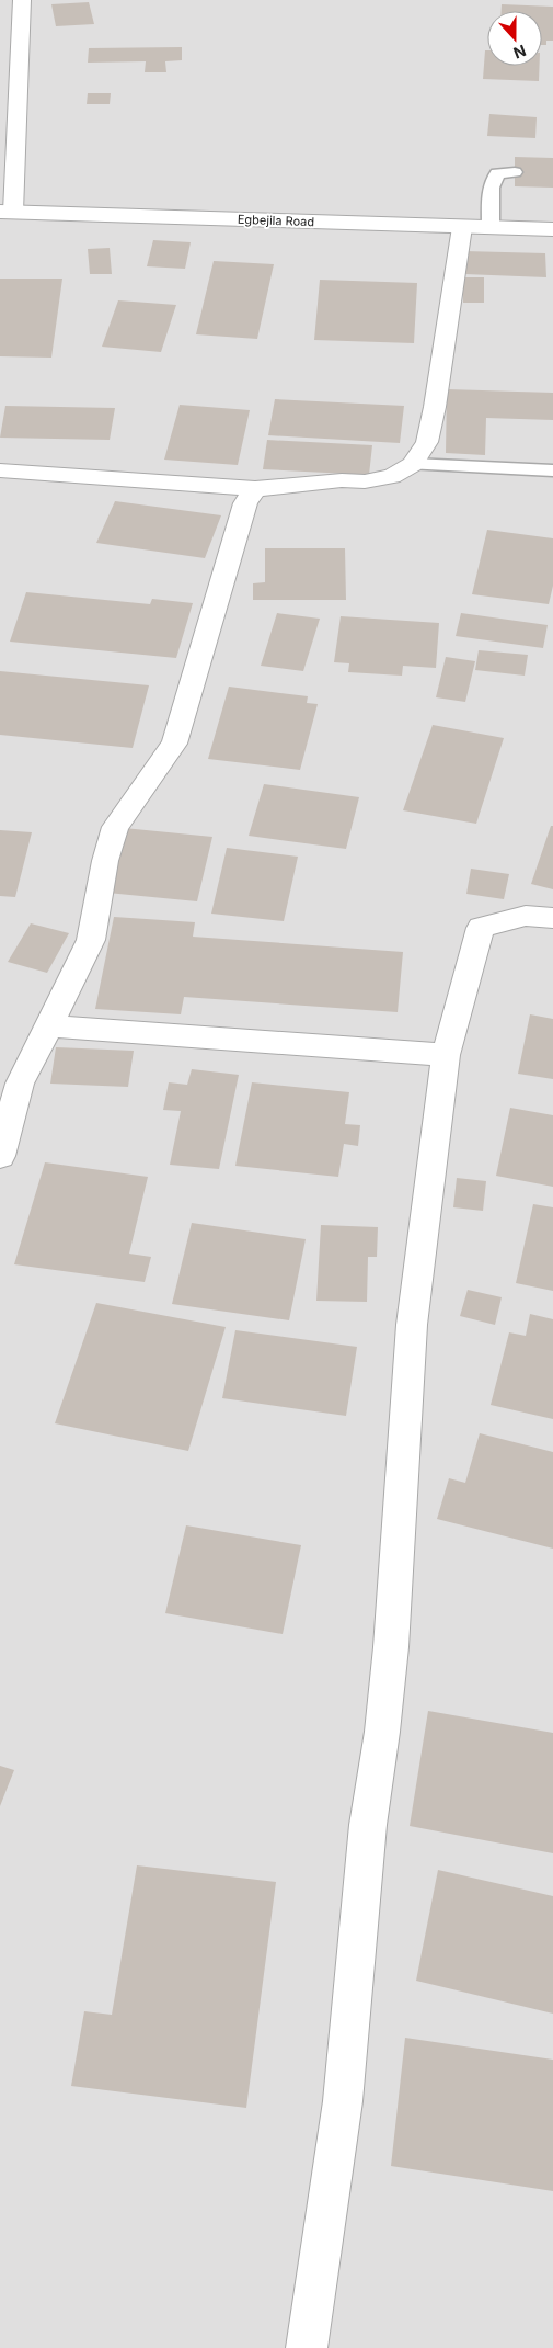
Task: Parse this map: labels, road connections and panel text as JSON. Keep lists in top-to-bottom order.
{
  "streets": {
    "street": ["Egbejila Road"]
  },
  "north": "bottom"
}
